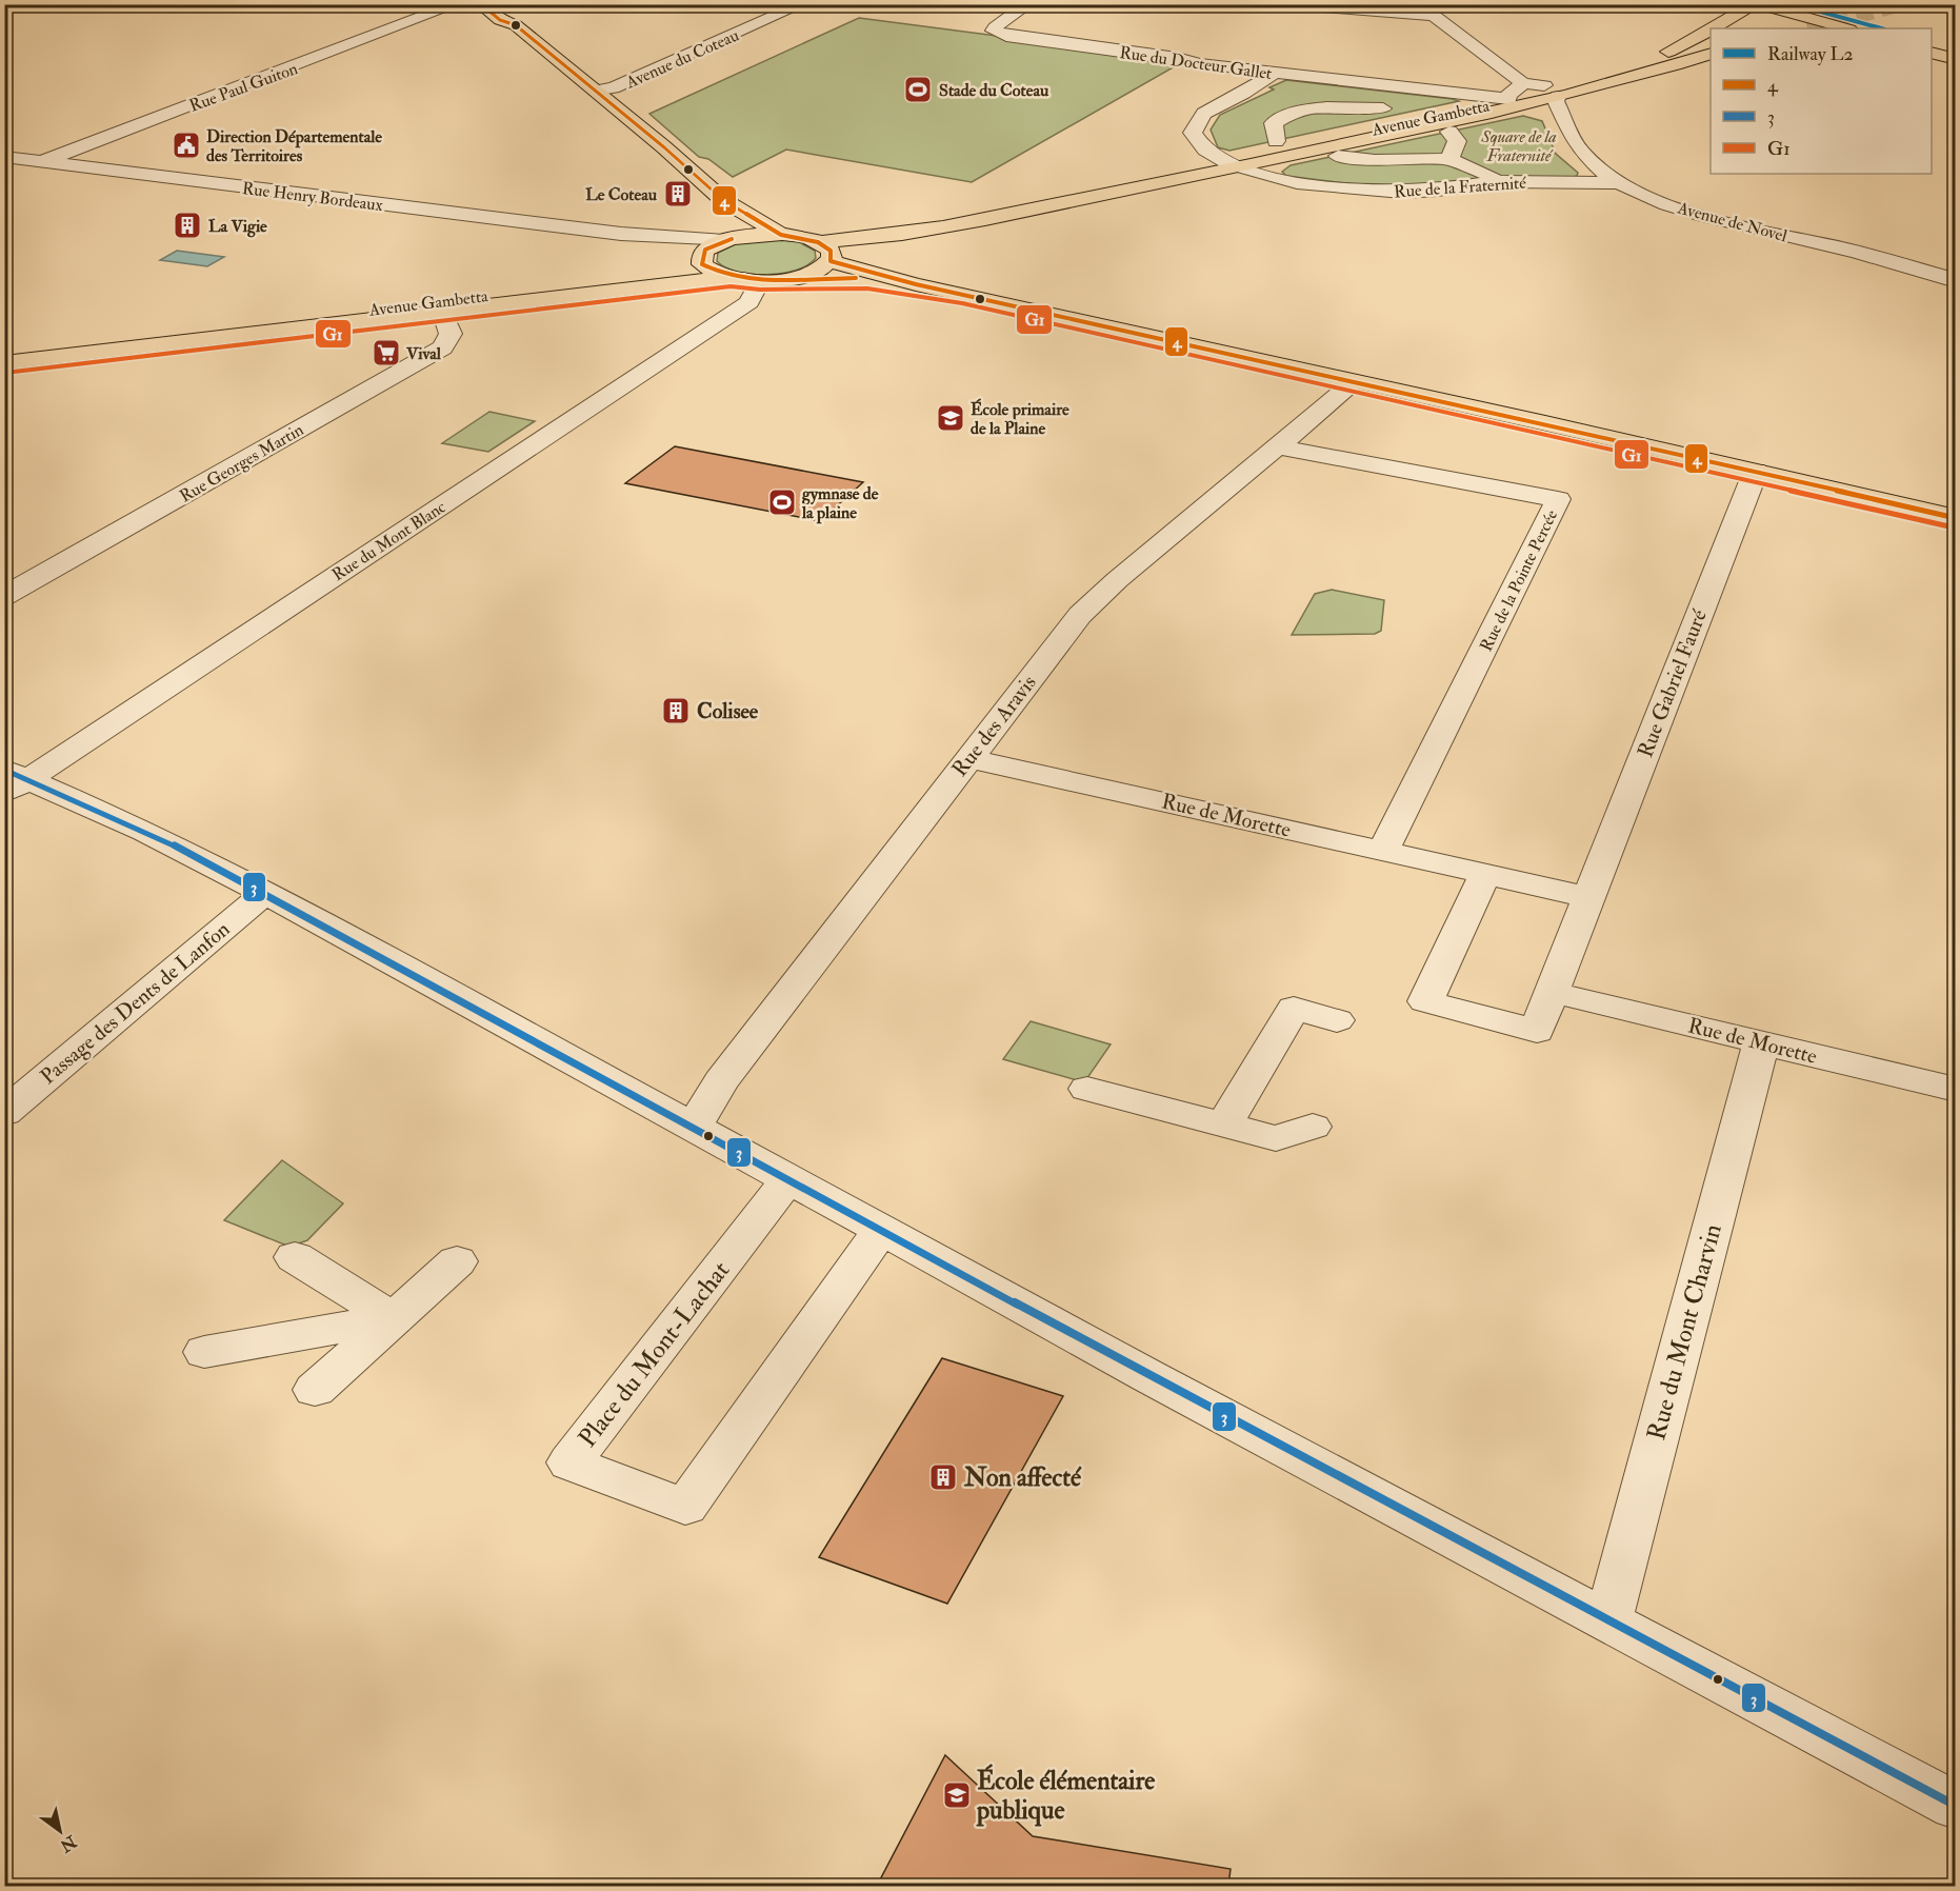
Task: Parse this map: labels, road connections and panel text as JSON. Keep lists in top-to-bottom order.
{
  "streets": {
    "main road": ["Avenue Gambetta"],
    "street": [
      "Avenue du Coteau",
      "Rue du Docteur Gallet",
      "Rue Paul Guiton",
      "Rue de la Fraternité",
      "Rue Henry Bordeaux",
      "Avenue de Novel",
      "Rue Georges Martin",
      "Rue du Mont Blanc",
      "Rue de la Pointe Percée",
      "Rue Gabriel Fauré",
      "Rue des Aravis",
      "Rue de Morette",
      "Passage des Dents de Lanfon",
      "Rue du Mont Charvin",
      "Place du Mont-Lachat"
    ]
  },
  "crossings": [
    ["Rue du Docteur Gallet", "Avenue Gambetta"],
    ["Rue du Docteur Gallet", "Rue de la Fraternité"],
    ["Rue Paul Guiton", "Rue Henry Bordeaux"],
    ["Avenue Gambetta", "Rue de la Fraternité"],
    ["Avenue Gambetta", "Rue Henry Bordeaux"],
    ["Avenue Gambetta", "Avenue de Novel"],
    ["Avenue Gambetta", "Rue Georges Martin"],
    ["Avenue Gambetta", "Rue du Mont Blanc"],
    ["Rue de la Fraternité", "Avenue de Novel"],
    ["Rue de la Pointe Percée", "Rue des Aravis"],
    ["Rue de la Pointe Percée", "Rue de Morette"],
    ["Rue Gabriel Fauré", "Rue de Morette"],
    ["Rue des Aravis", "Rue de Morette"],
    ["Rue de Morette", "Rue du Mont Charvin"]
  ],
  "parks": ["Square de la Fraternité"],
  "places": {
    "sports": ["Stade du Coteau", "gymnase de la plaine"],
    "public building": ["Direction Départementale des Territoires"],
    "building": [
      "Le Coteau",
      "La Vigie",
      "Colisee",
      "Non affecté"
    ],
    "supermarket": ["Vival"],
    "school or university": ["École primaire de la Plaine", "École élémentaire publique"]
  },
  "lines": [
    "rail line L2",
    "transit line 4",
    "transit line G1",
    "transit line 3"
  ],
  "legend": [
    "Railway L2",
    "4",
    "3",
    "G1"
  ],
  "north": "bottom right"
}
